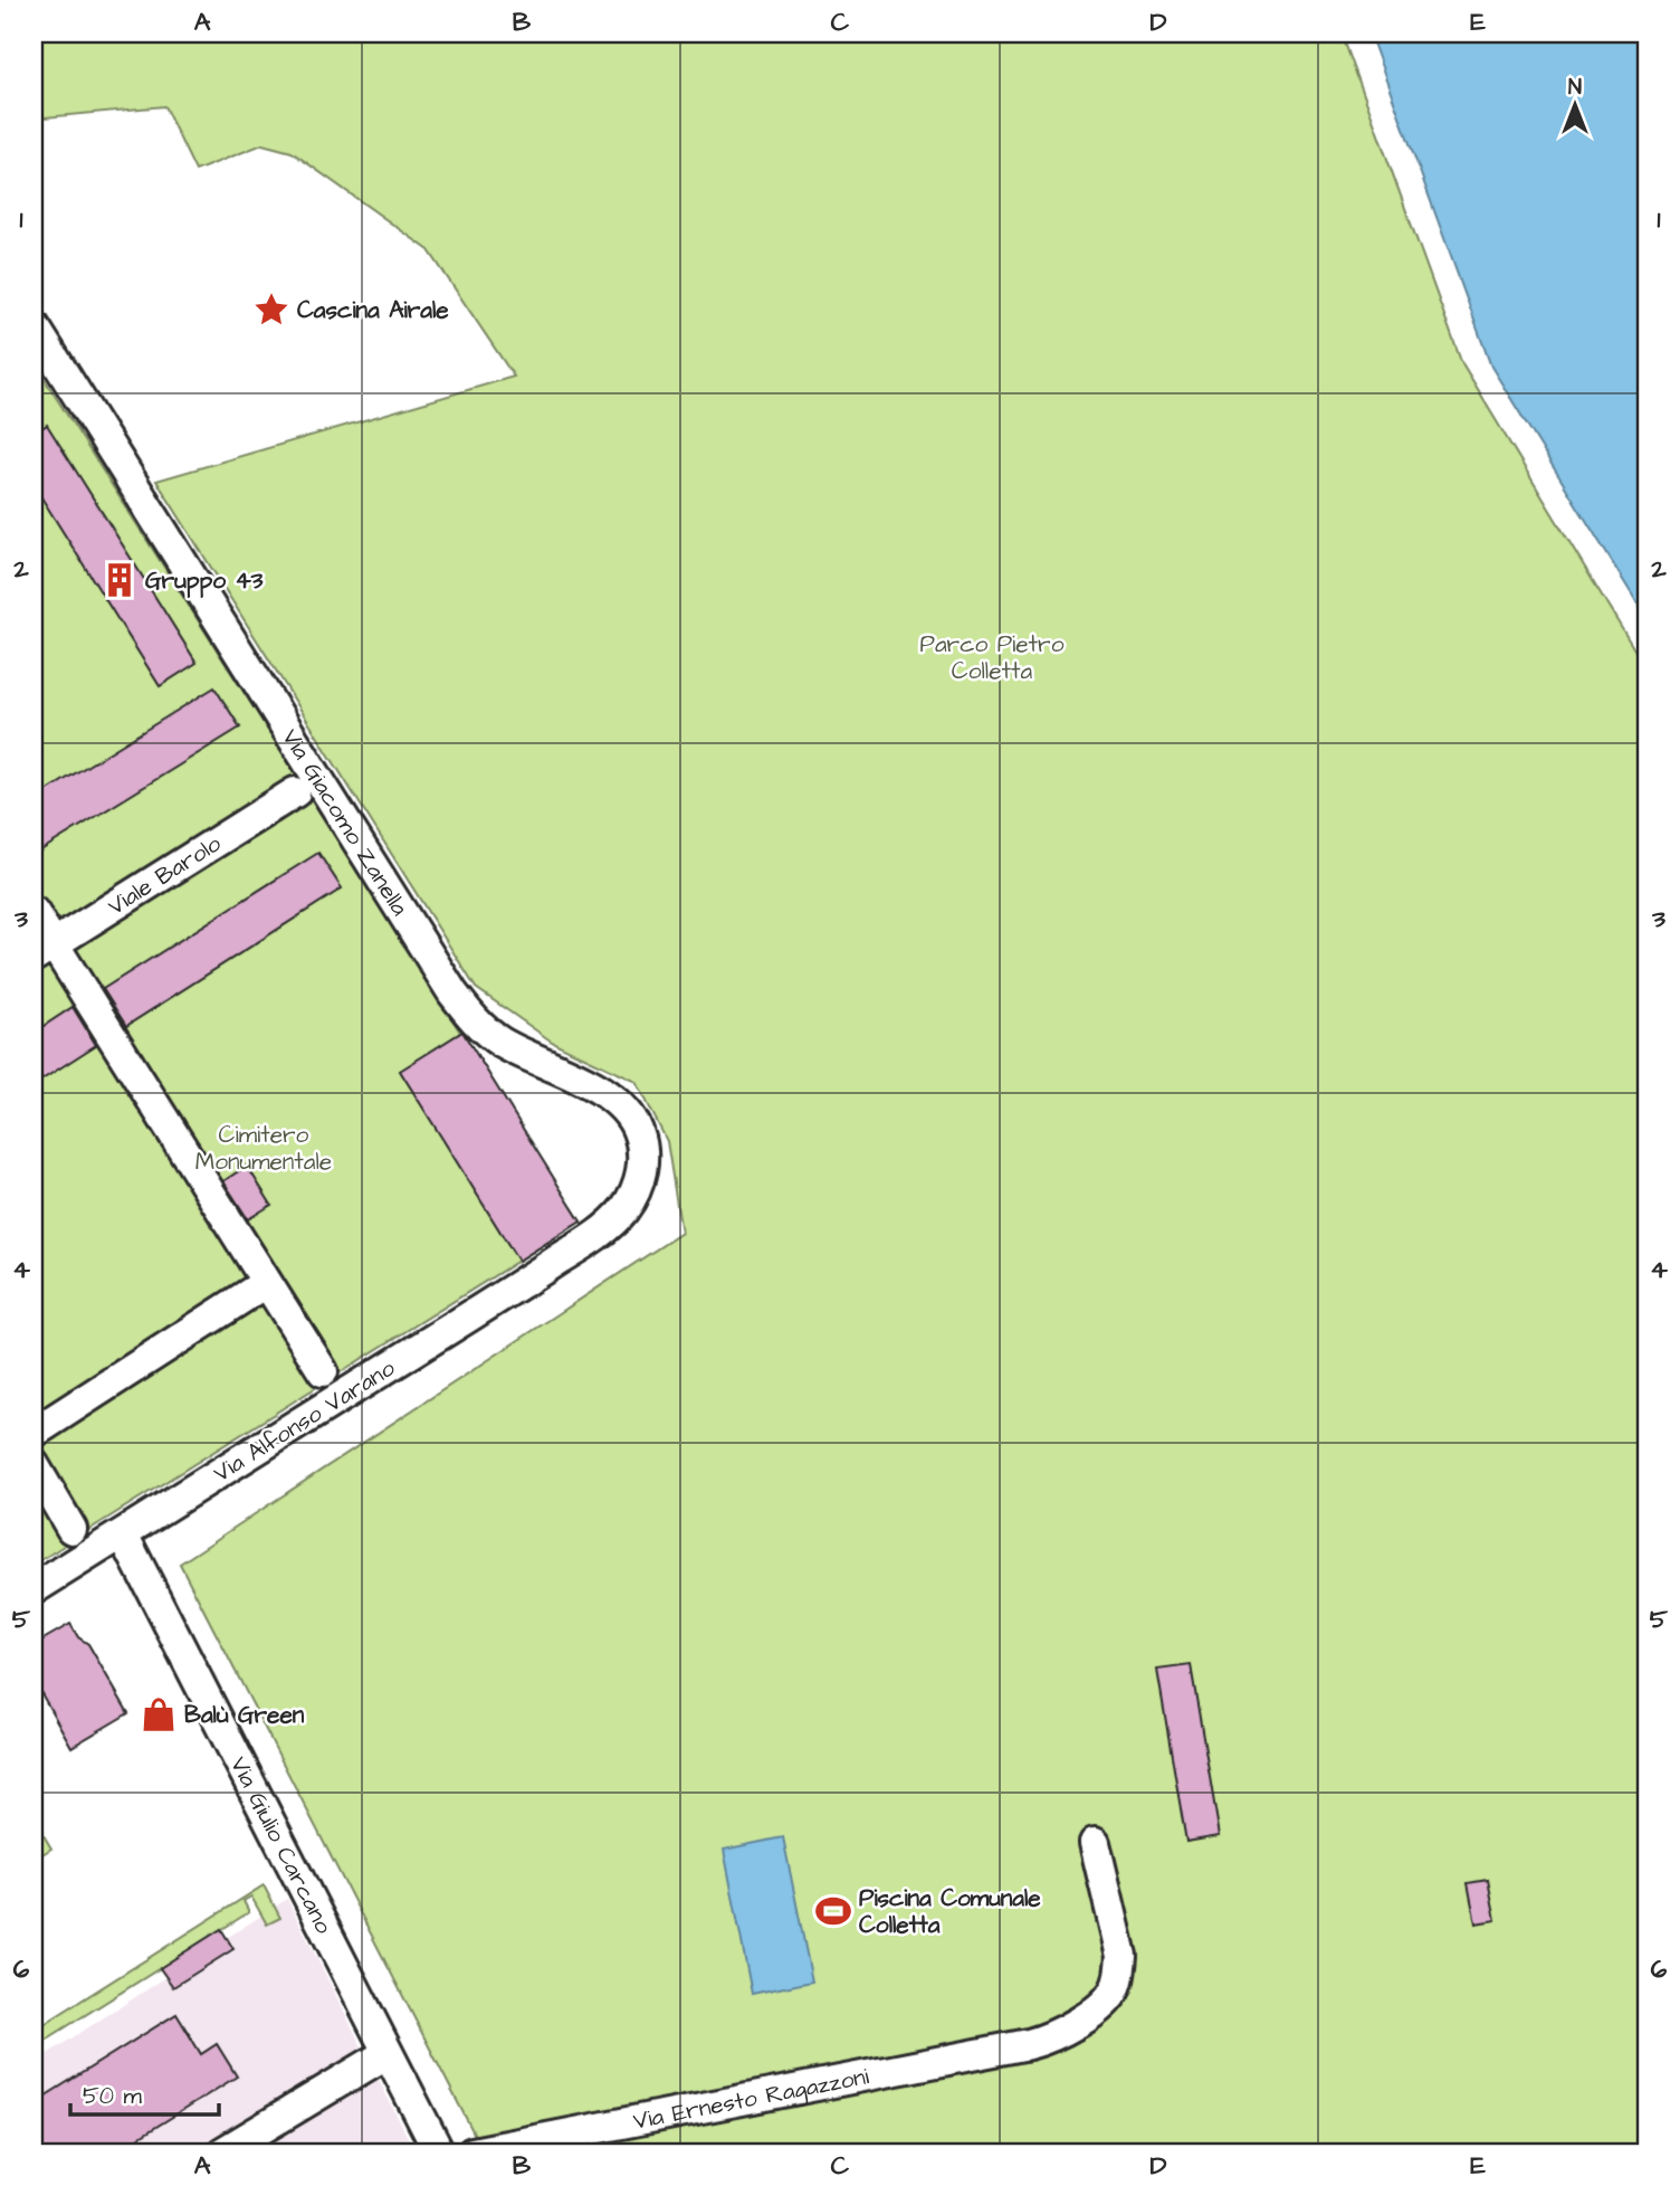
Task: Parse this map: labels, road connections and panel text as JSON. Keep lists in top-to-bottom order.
{
  "streets": {
    "street": [
      "Via Giacomo Zanella",
      "Viale Barolo",
      "Via Alfonso Varano",
      "Via Giulio Carcano",
      "Via Ernesto Ragazzoni"
    ]
  },
  "crossings": [
    ["Via Giacomo Zanella", "Via Alfonso Varano"],
    ["Via Alfonso Varano", "Via Giulio Carcano"]
  ],
  "parks": ["Parco Pietro Colletta", "Cimitero Monumentale"],
  "places": {
    "place": ["Cascina Airale"],
    "building": ["Gruppo 43"],
    "shop": ["Balù Green"],
    "sports": ["Piscina Comunale Colletta"]
  },
  "scale_bar": "50 m",
  "north": "top",
  "grid": {
    "columns": [
      "A",
      "B",
      "C",
      "D",
      "E"
    ],
    "rows": [
      "1",
      "2",
      "3",
      "4",
      "5",
      "6"
    ]
  }
}
